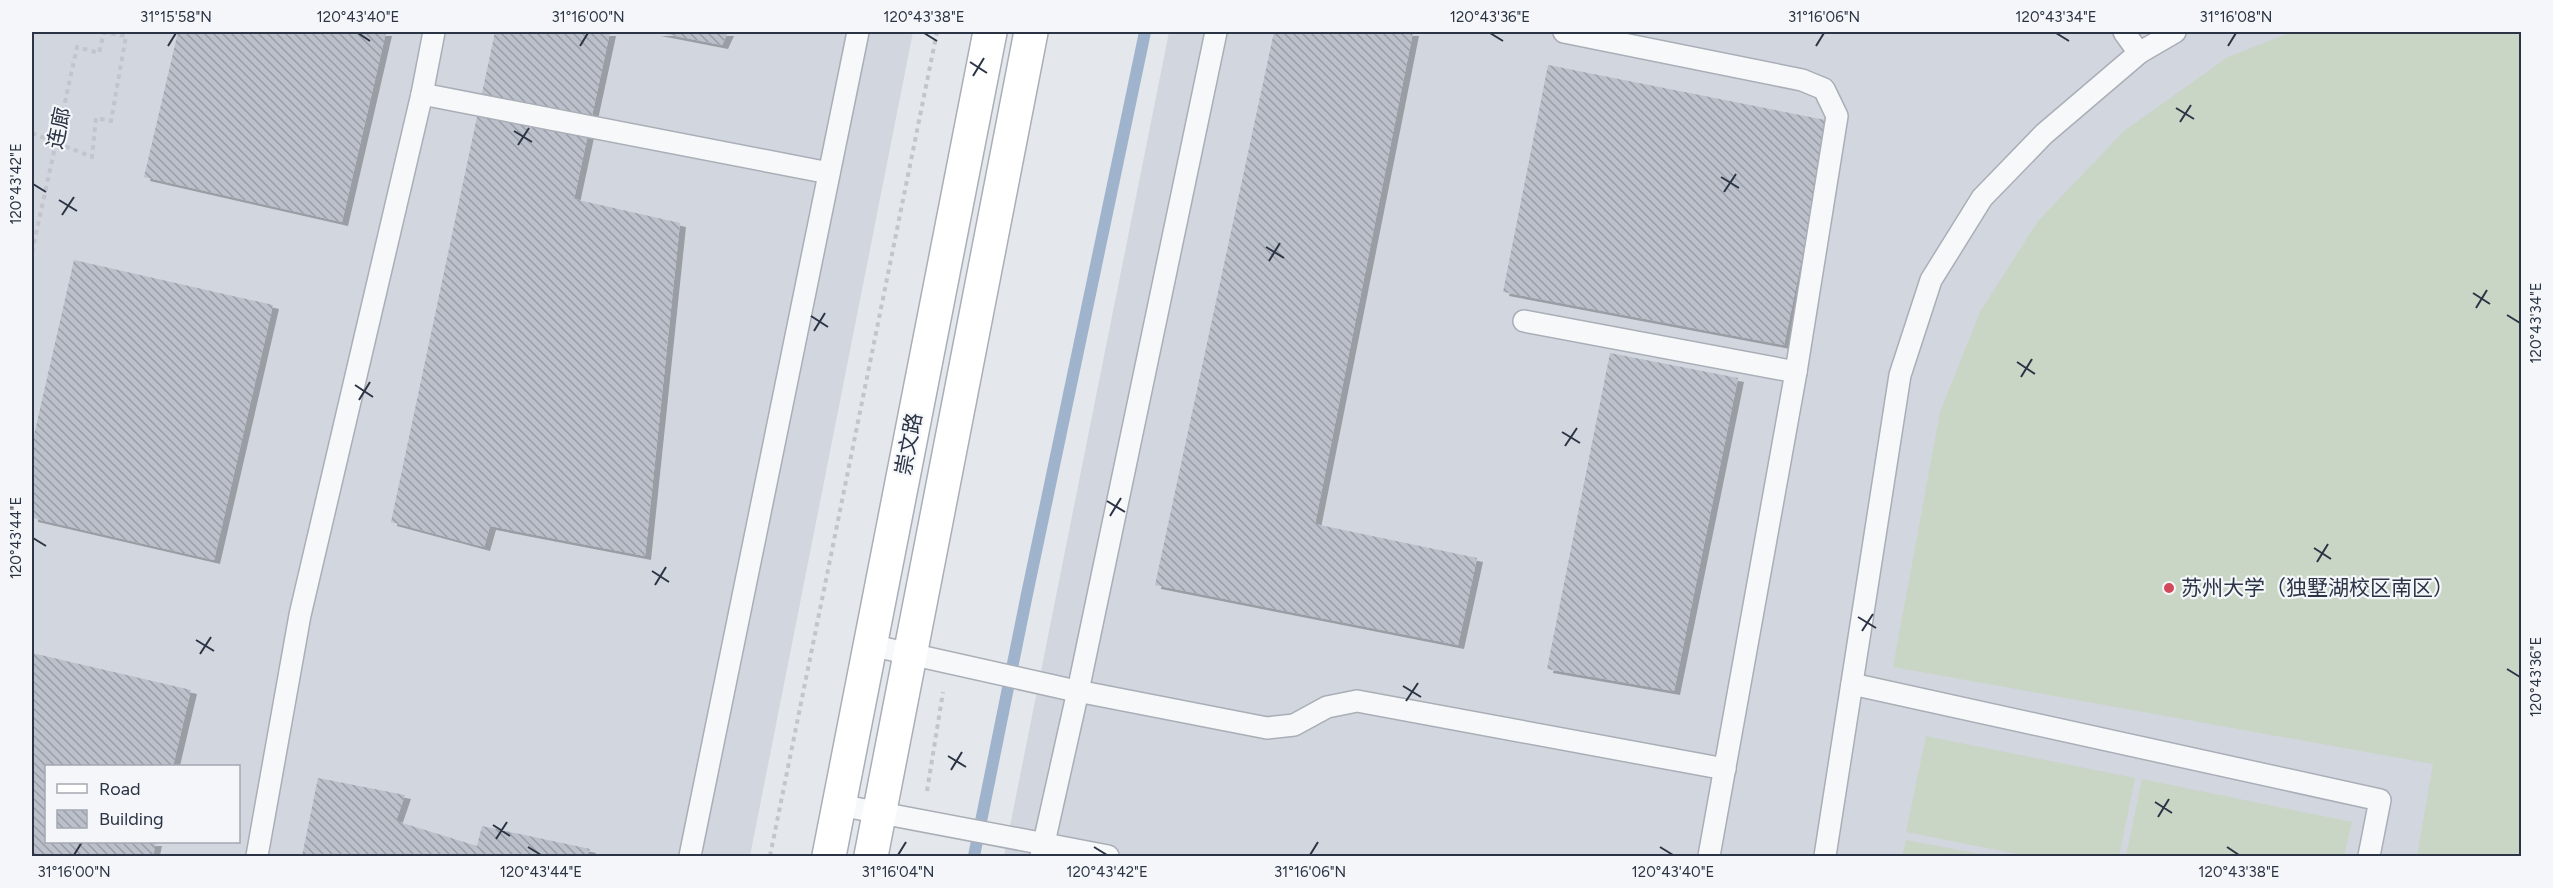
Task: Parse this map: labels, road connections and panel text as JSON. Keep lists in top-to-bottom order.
{
  "streets": {
    "street": ["崇文路"],
    "path": ["连廊"]
  },
  "places": ["苏州大学（独墅湖校区南区）"],
  "legend": ["Road", "Building"],
  "coordinates": [
    "31°15'58\"N",
    "120°43'40\"E",
    "31°16'00\"N",
    "120°43'38\"E",
    "120°43'36\"E",
    "31°16'06\"N",
    "120°43'34\"E",
    "31°16'08\"N",
    "120°43'42\"E",
    "120°43'44\"E",
    "31°16'04\"N"
  ]
}
